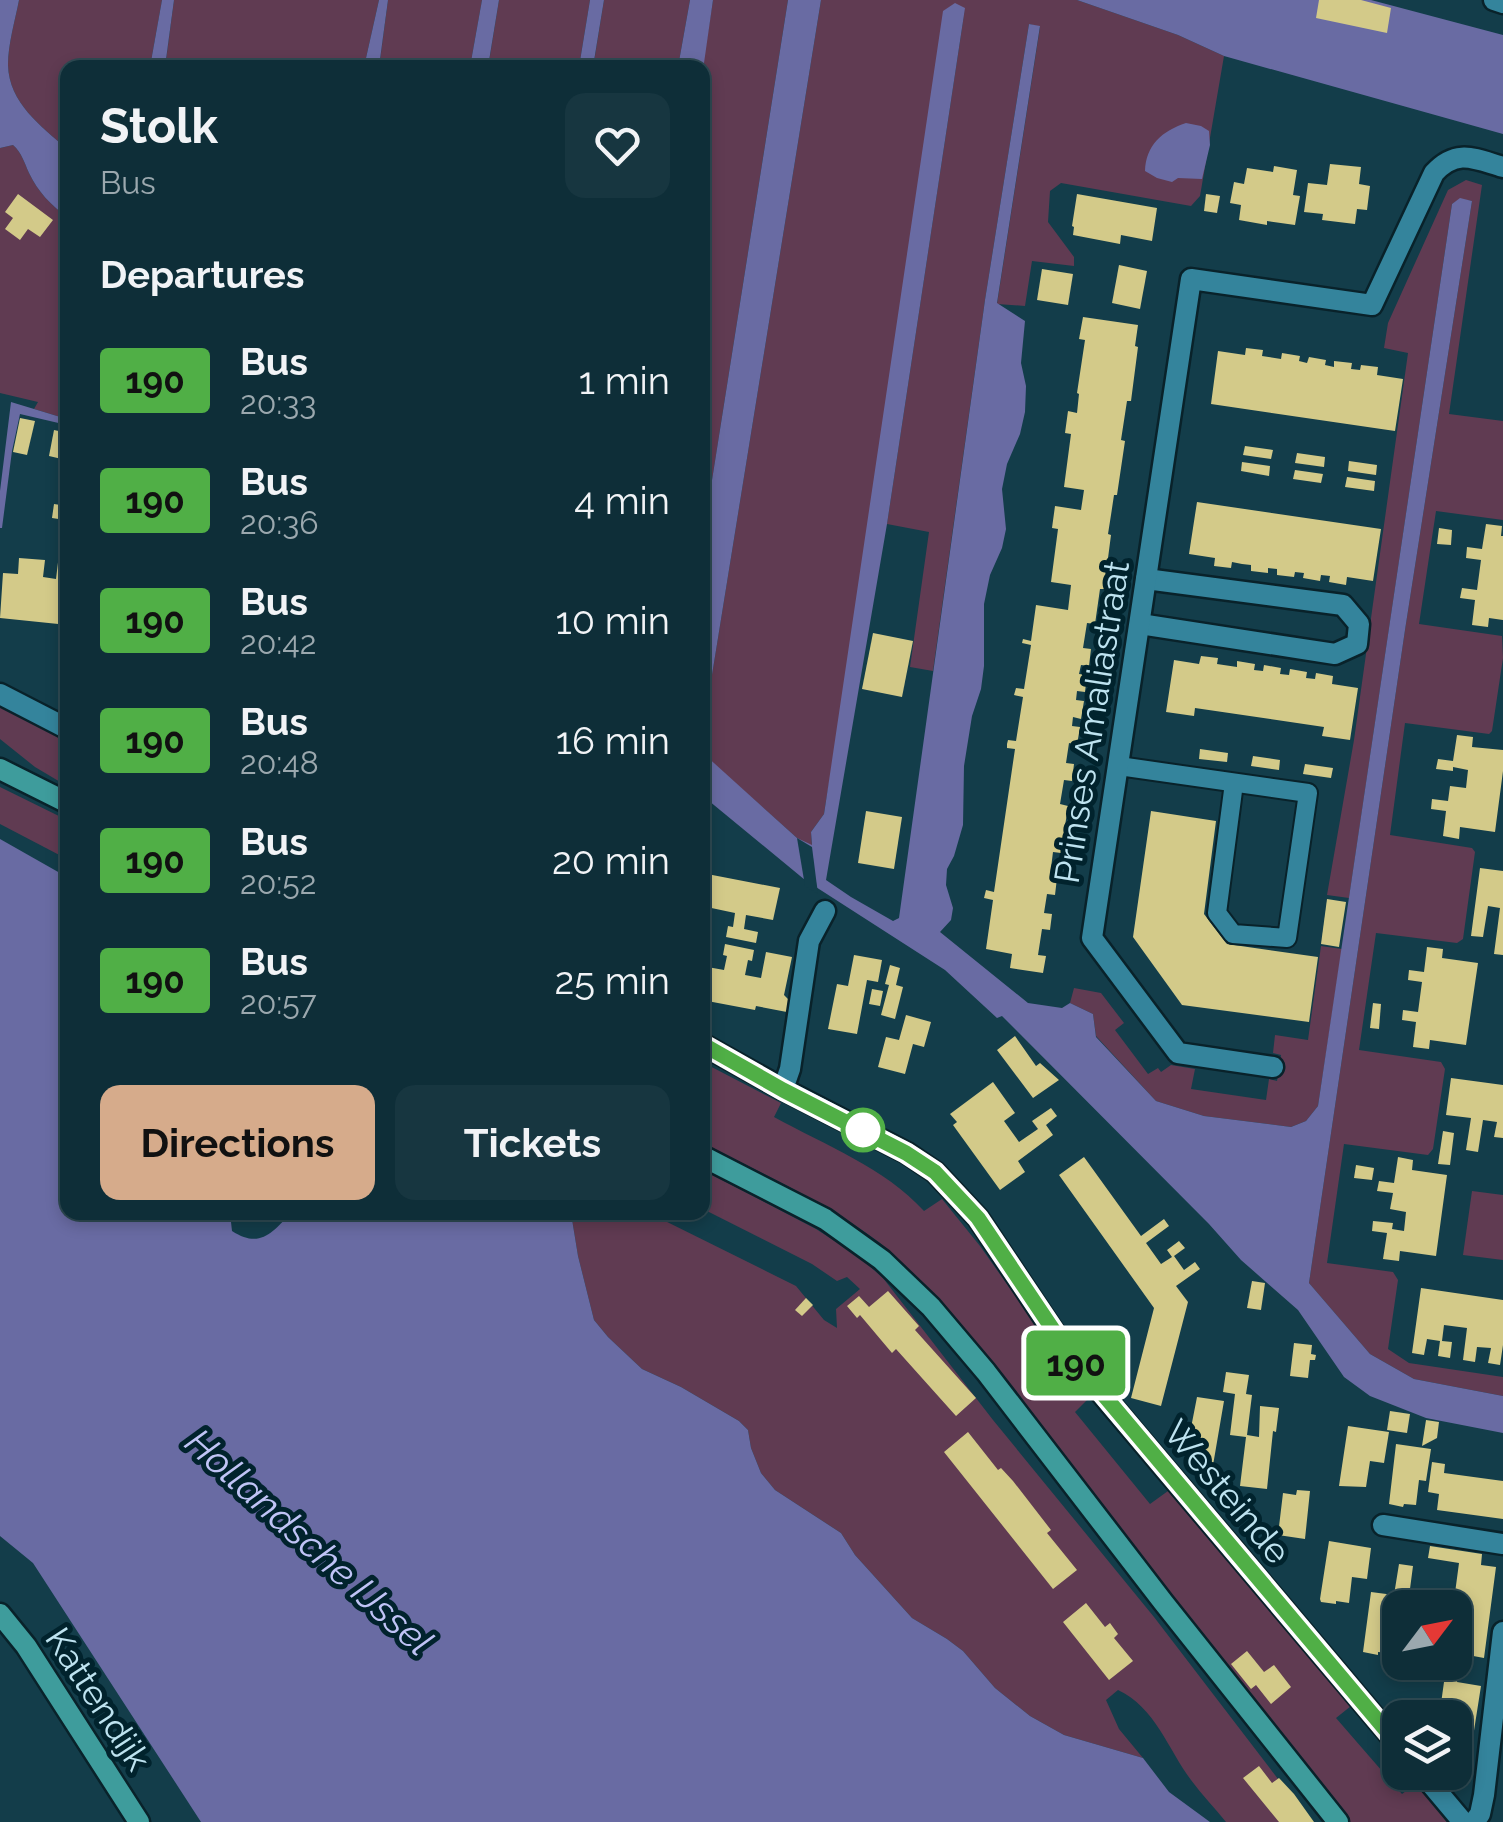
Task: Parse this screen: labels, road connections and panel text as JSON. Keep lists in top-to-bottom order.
{
  "streets": {
    "street": ["Prinses Amaliastraat", "Westeinde", "Kattendijk"]
  },
  "water": ["Hollandsche IJssel"],
  "lines": ["bus line 190"],
  "north": "top right",
  "page": {
    "on_map": "190",
    "heading": [
      ["Stolk", "Bus"],
      "Departures"
    ],
    "list": [
      {
        "mark": "190",
        "name": "Bus",
        "note": "20:33",
        "value": "1 min"
      },
      {
        "mark": "190",
        "name": "Bus",
        "note": "20:36",
        "value": "4 min"
      },
      {
        "mark": "190",
        "name": "Bus",
        "note": "20:42",
        "value": "10 min"
      },
      {
        "mark": "190",
        "name": "Bus",
        "note": "20:48",
        "value": "16 min"
      },
      {
        "mark": "190",
        "name": "Bus",
        "note": "20:52",
        "value": "20 min"
      },
      {
        "mark": "190",
        "name": "Bus",
        "note": "20:57",
        "value": "25 min"
      }
    ],
    "buttons": ["Directions", "Tickets"]
  }
}
